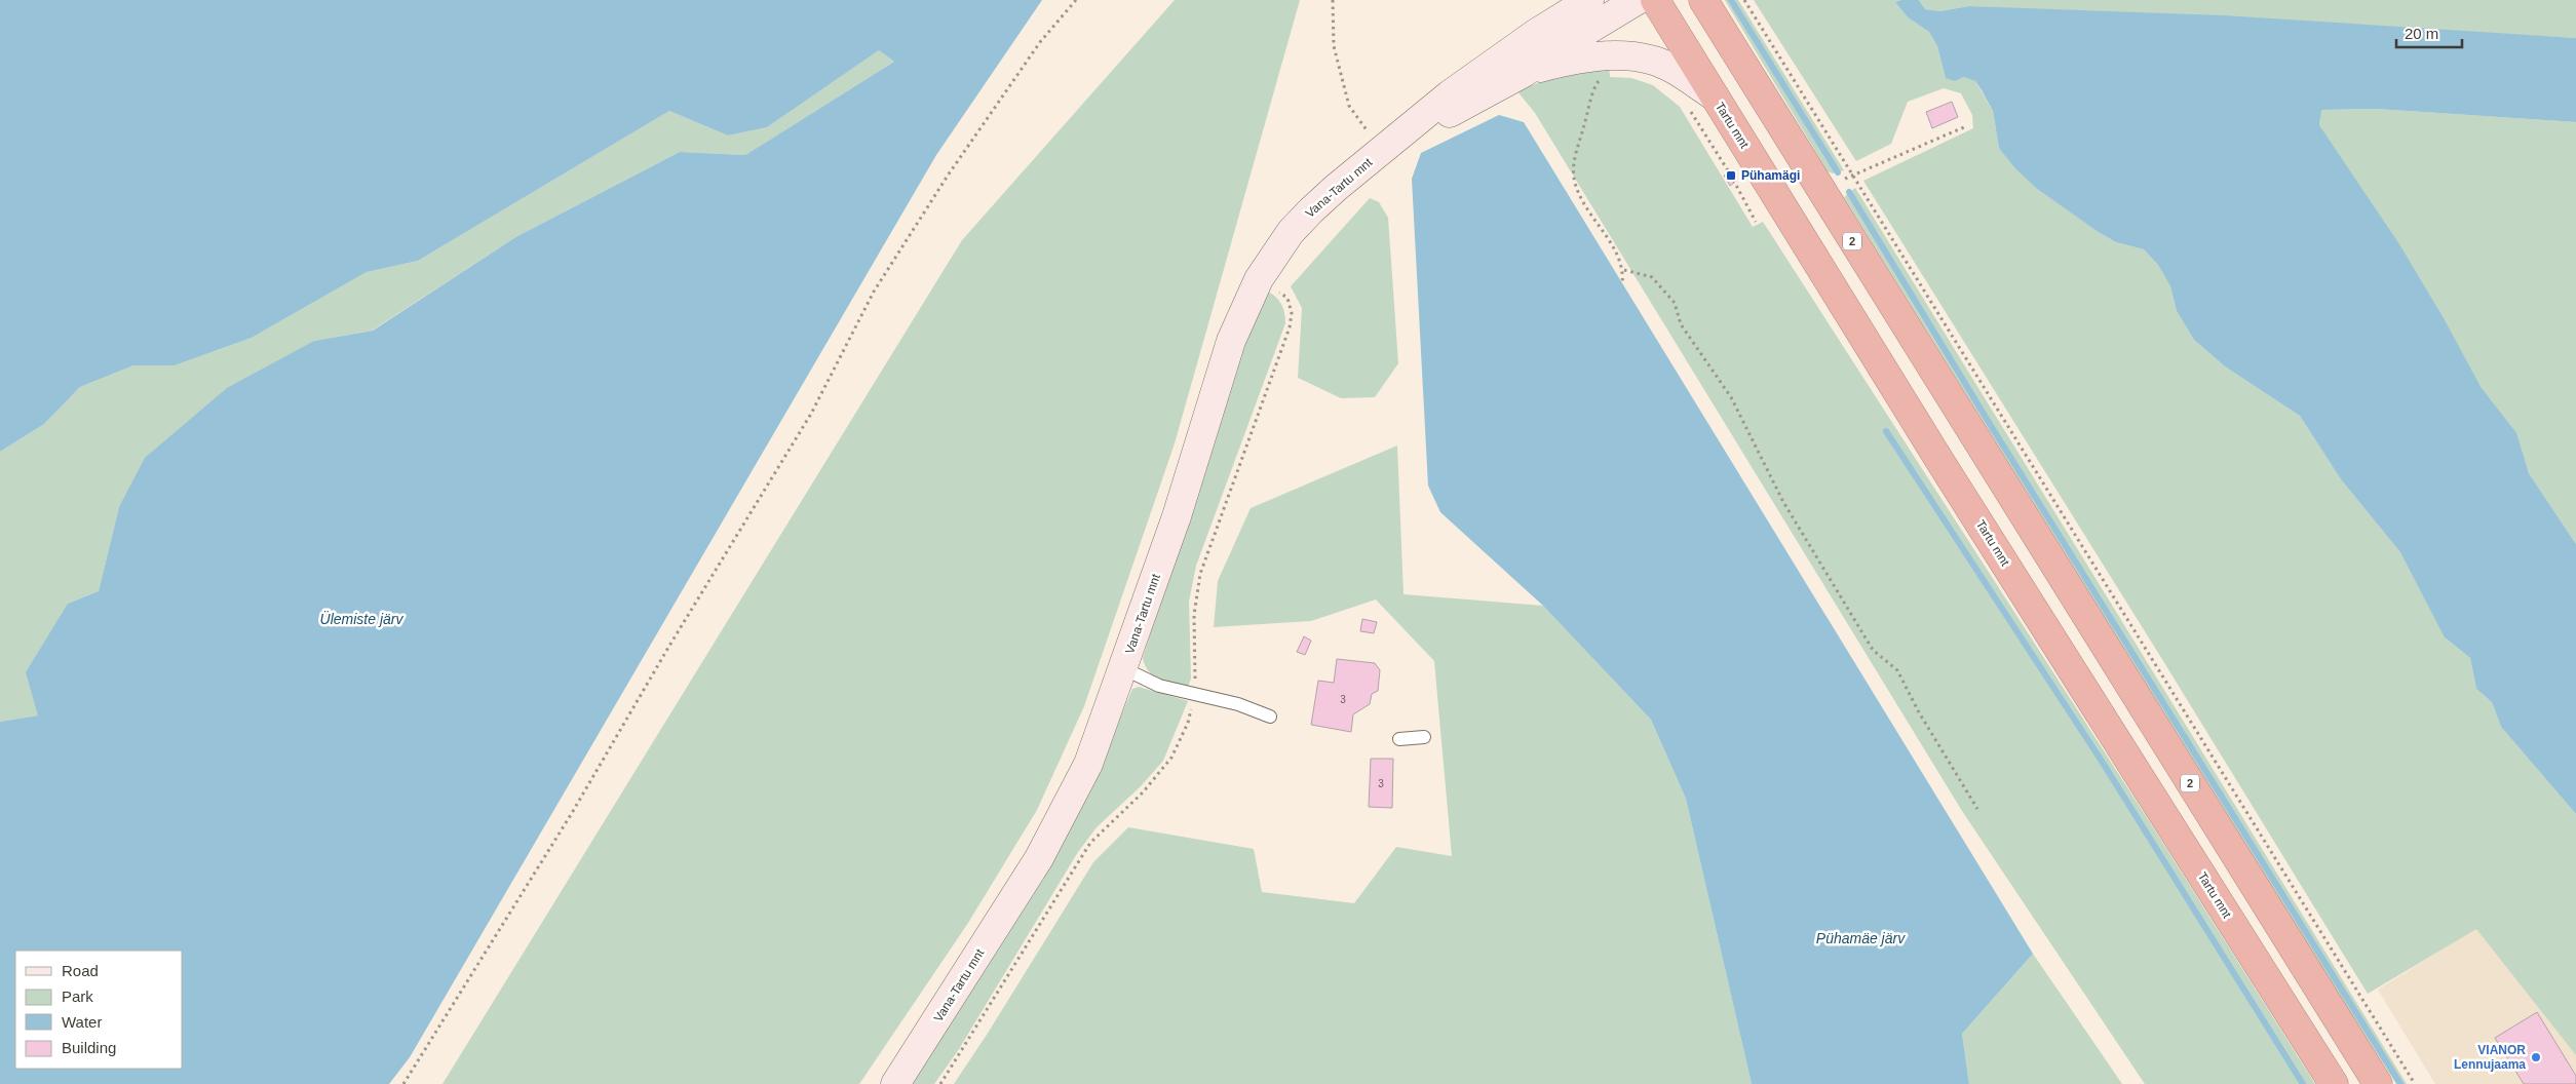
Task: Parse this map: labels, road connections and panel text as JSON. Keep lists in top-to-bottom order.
{
  "streets": {
    "highway": ["Tartu mnt", "2"],
    "street": ["Vana-Tartu mnt"]
  },
  "water": ["Ülemiste järv", "Pühamäe järv"],
  "places": {
    "transit": ["Pühamägi"],
    "other": ["VIANOR Lennujaama"]
  },
  "house_numbers": ["3", "3"],
  "legend": [
    "Road",
    "Park",
    "Water",
    "Building"
  ],
  "scale_bar": "20 m"
}
